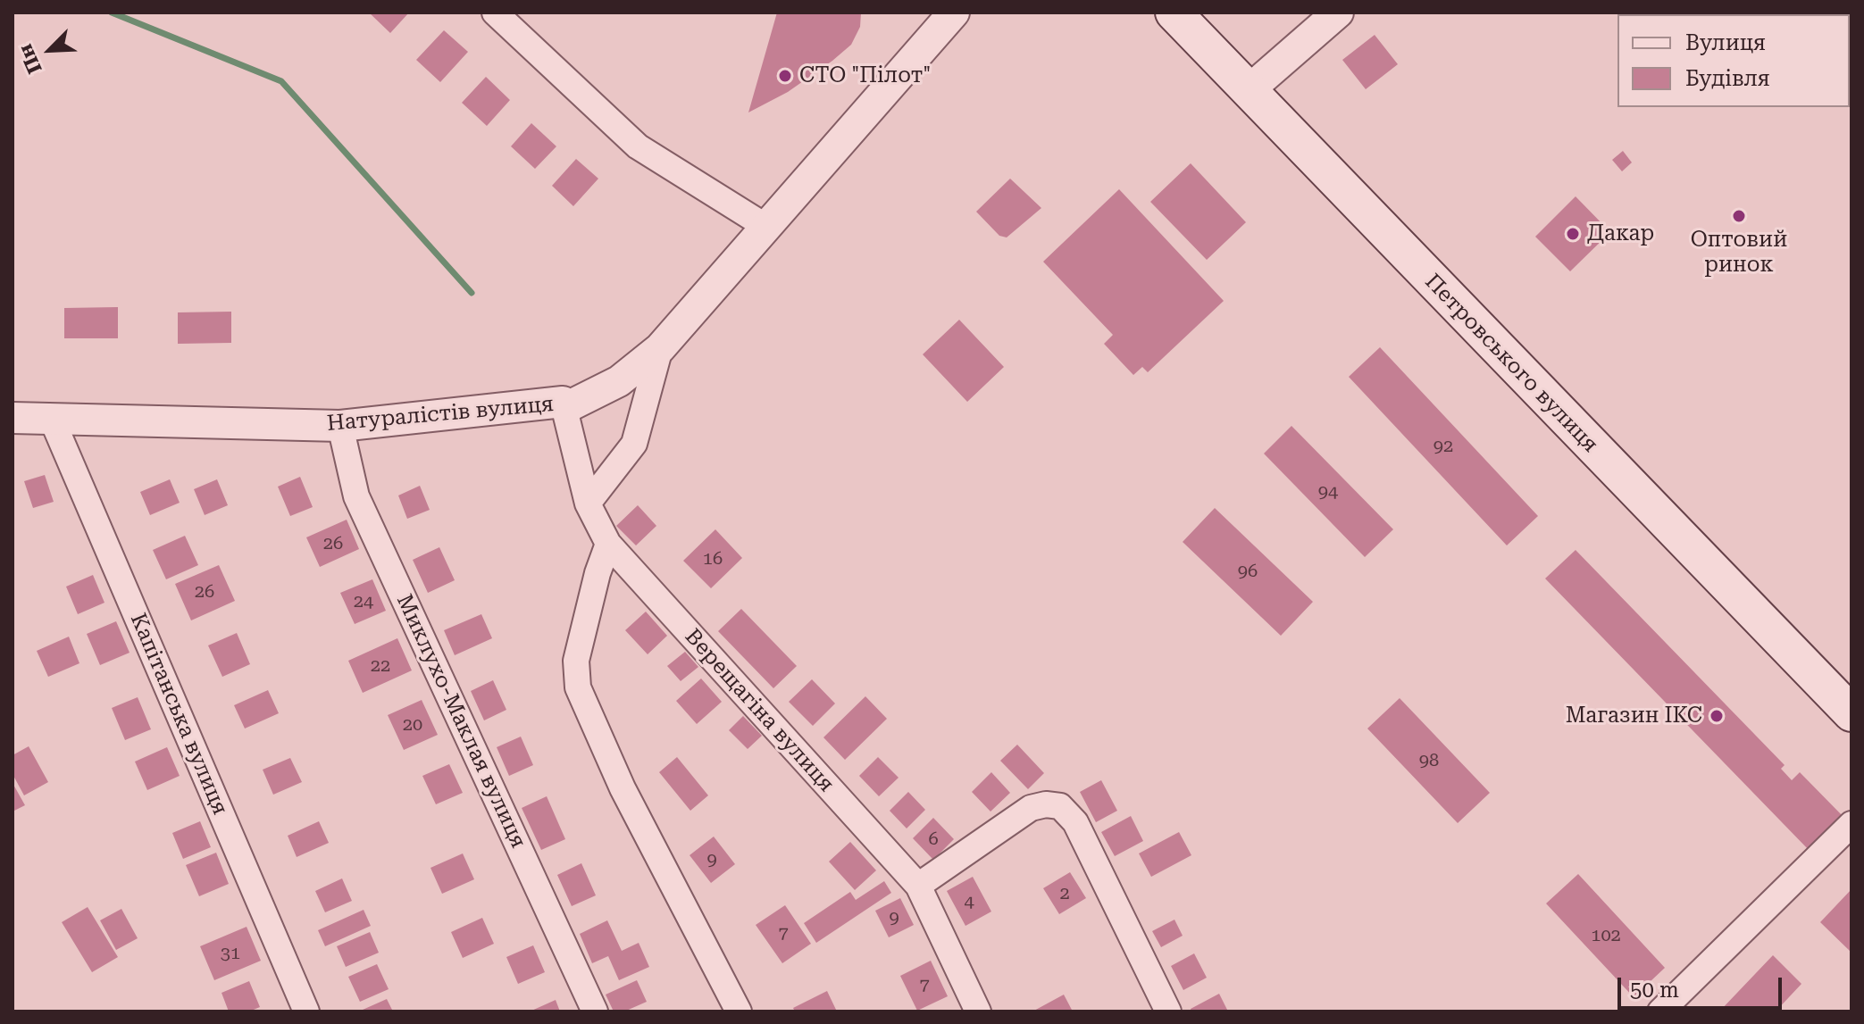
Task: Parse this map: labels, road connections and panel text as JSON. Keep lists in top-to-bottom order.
{
  "streets": {
    "main road": ["Петровського вулиця"],
    "street": [
      "Натуралістів вулиця",
      "Верещагіна вулиця",
      "Капітанська вулиця",
      "Миклухо-Маклая вулиця"
    ]
  },
  "crossings": [
    ["Натуралістів вулиця", "Верещагіна вулиця"],
    ["Натуралістів вулиця", "Капітанська вулиця"],
    ["Натуралістів вулиця", "Миклухо-Маклая вулиця"]
  ],
  "places": [
    "СТО \"Пілот\"",
    "Оптовий ринок",
    "Дакар",
    "Магазин ІКС"
  ],
  "house_numbers": [
    "92",
    "94",
    "26",
    "16",
    "96",
    "26",
    "24",
    "22",
    "20",
    "98",
    "6",
    "9",
    "2",
    "4",
    "9",
    "7",
    "102",
    "31",
    "7"
  ],
  "legend": ["Вулиця", "Будівля"],
  "scale_bar": "50 m",
  "north": "bottom left"
}
